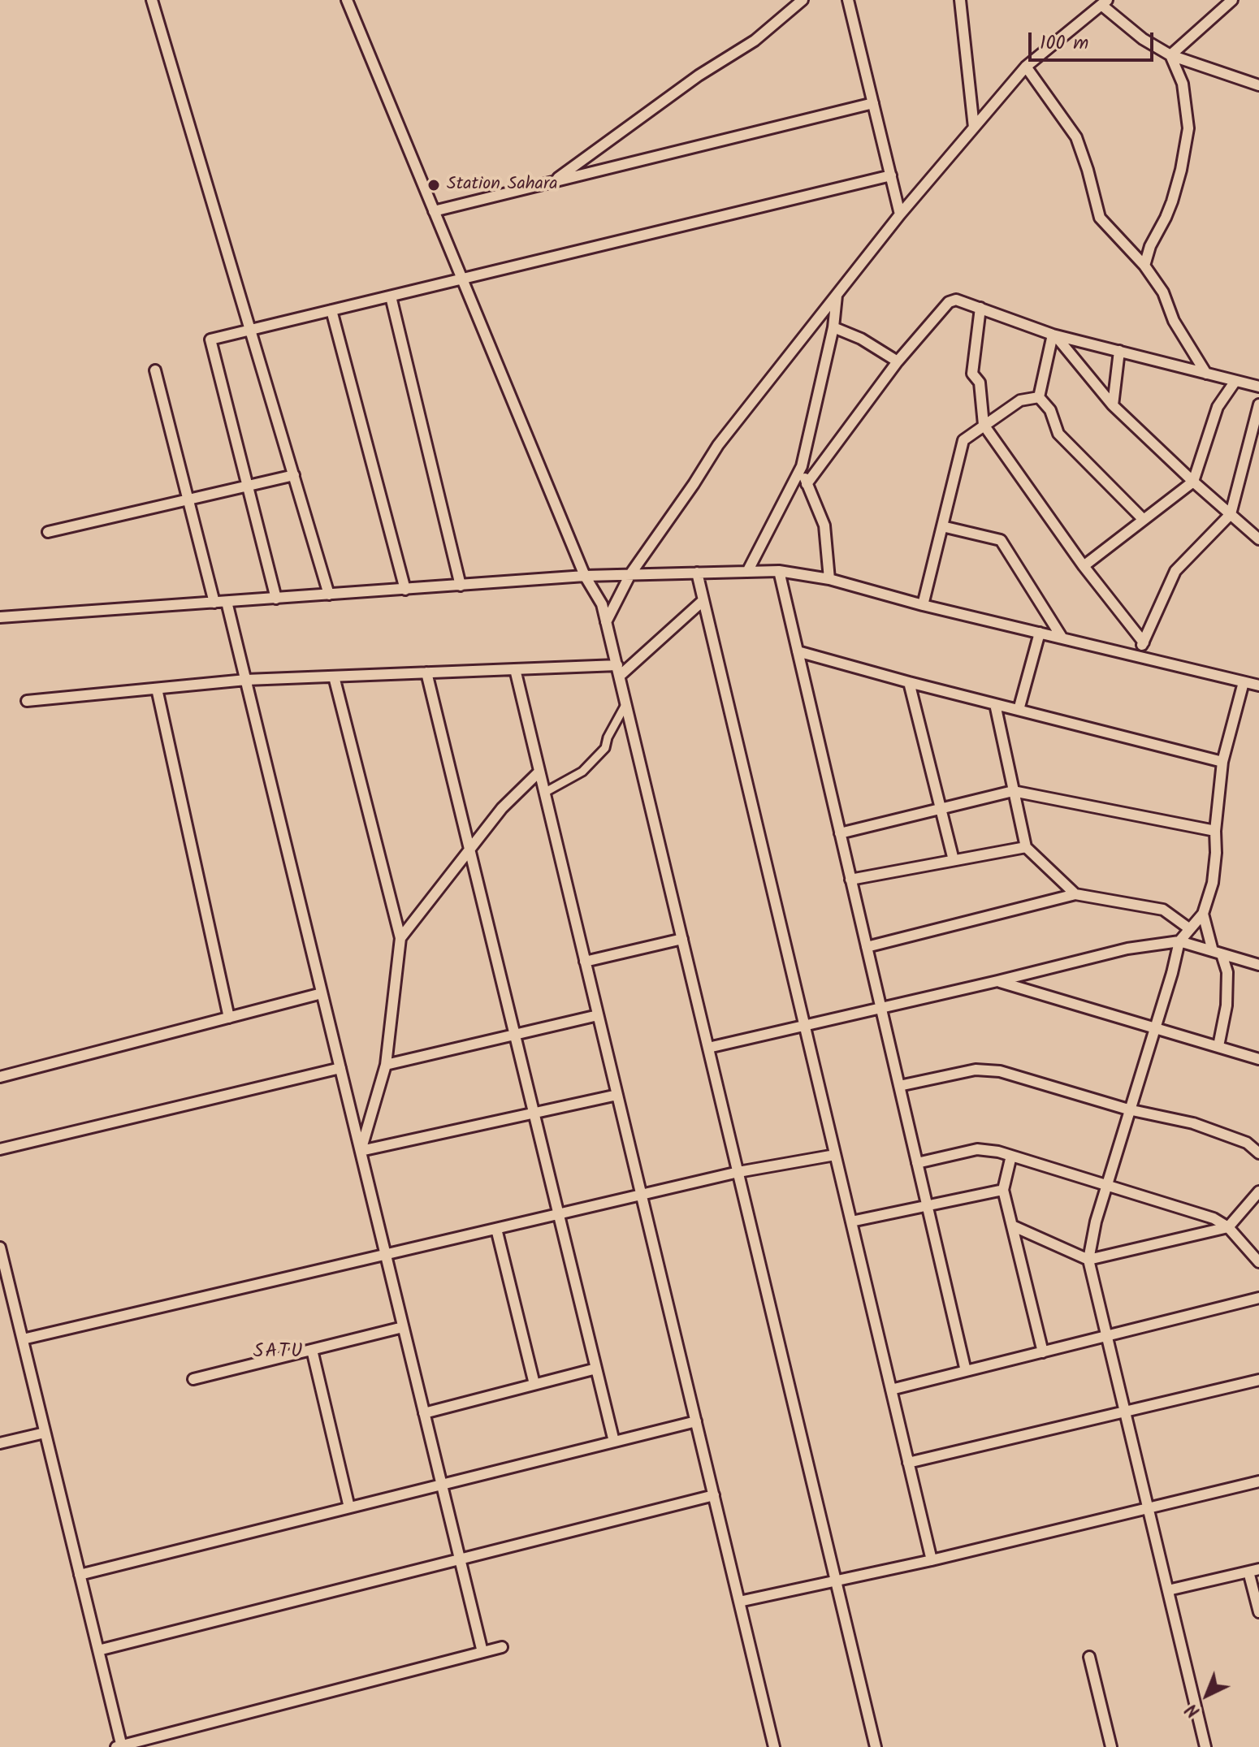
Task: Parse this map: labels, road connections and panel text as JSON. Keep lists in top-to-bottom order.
{
  "districts": ["SATU"],
  "places": ["Station Sahara"],
  "scale_bar": "100 m",
  "north": "bottom left"
}
